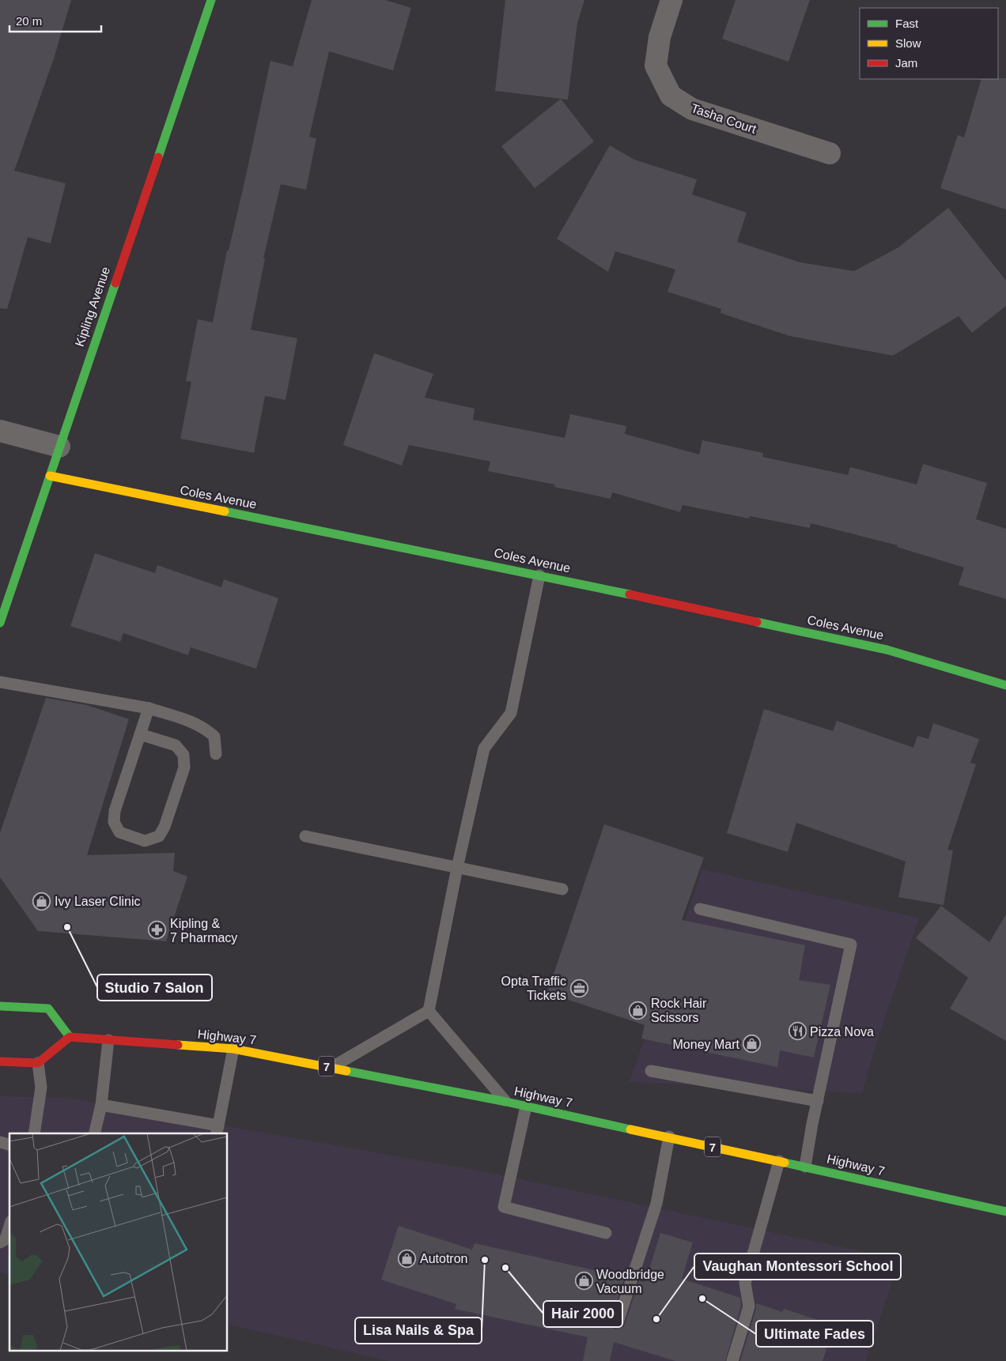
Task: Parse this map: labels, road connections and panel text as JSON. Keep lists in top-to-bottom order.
{
  "streets": {
    "street": [
      "Tasha Court",
      "Kipling Avenue",
      "Coles Avenue",
      "Highway 7",
      "7"
    ]
  },
  "crossings": [
    ["Kipling Avenue", "Coles Avenue"]
  ],
  "places": {
    "shop": [
      "Ivy Laser Clinic",
      "Rock Hair Scissors",
      "Money Mart",
      "Autotron",
      "Woodbridge Vacuum"
    ],
    "other": [
      "Studio 7 Salon",
      "Lisa Nails & Spa",
      "Hair 2000",
      "Ultimate Fades",
      "Vaughan Montessori School"
    ],
    "pharmacy": ["Kipling & 7 Pharmacy"],
    "office": ["Opta Traffic Tickets"],
    "restaurant": ["Pizza Nova"]
  },
  "legend": ["Fast", "Slow", "Jam"],
  "scale_bar": "20 m"
}
